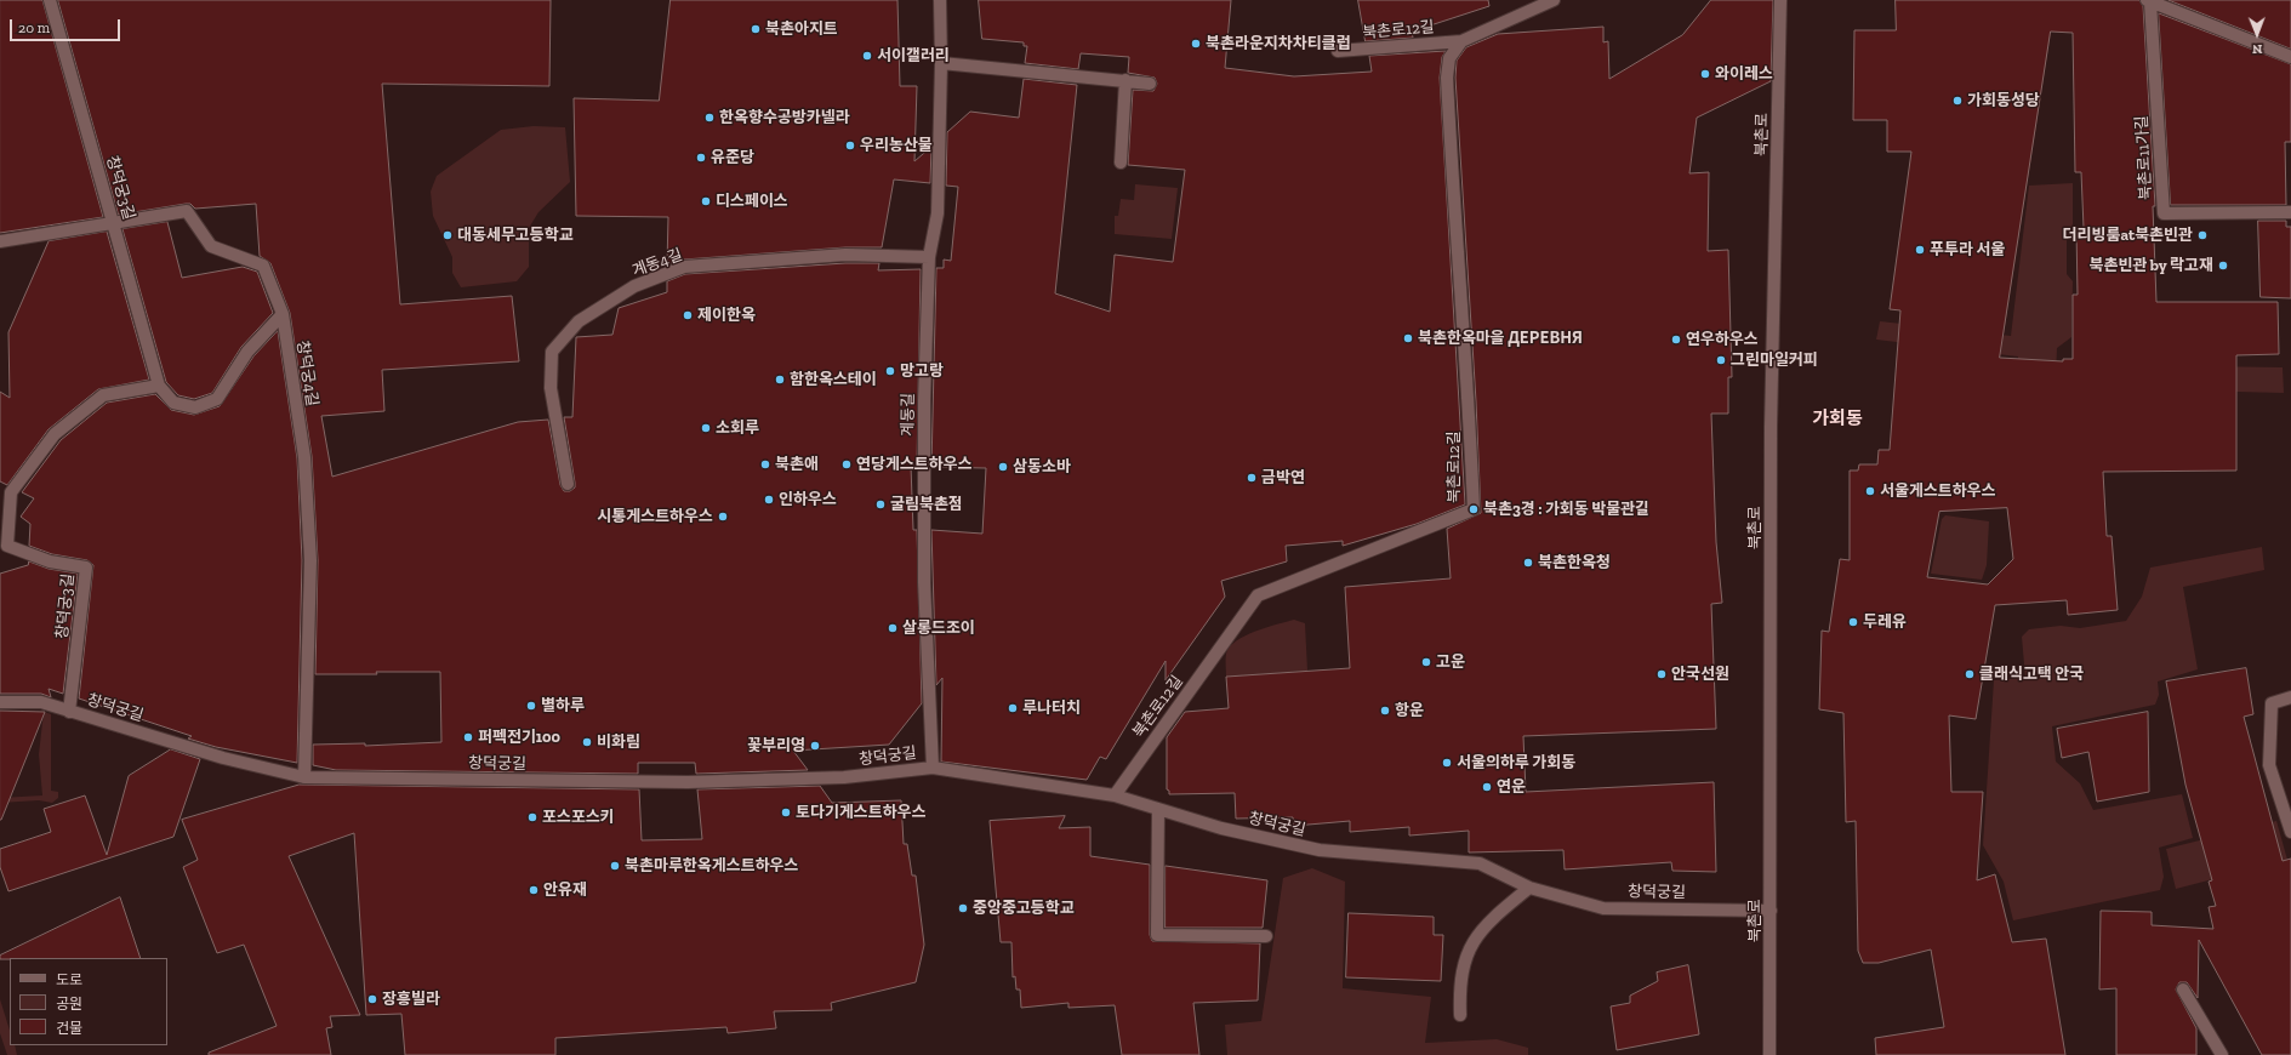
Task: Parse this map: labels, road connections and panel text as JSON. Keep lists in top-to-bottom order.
{
  "streets": {
    "street": [
      "북촌로12길",
      "북촌로",
      "북촌로11가길",
      "창덕궁3길",
      "계동4길",
      "창덕궁4길",
      "계동길",
      "창덕궁길"
    ]
  },
  "crossings": [
    ["북촌로12길", "창덕궁길"],
    ["북촌로", "창덕궁길"],
    ["창덕궁3길", "창덕궁4길"],
    ["창덕궁3길", "창덕궁길"],
    ["계동4길", "계동길"],
    ["창덕궁4길", "창덕궁길"],
    ["계동길", "창덕궁길"]
  ],
  "districts": ["가회동"],
  "places": [
    "북촌아지트",
    "북촌라운지차차티클럽",
    "서이갤러리",
    "와이레스",
    "가회동성당",
    "한옥향수공방카넬라",
    "우리농산물",
    "유준당",
    "디스페이스",
    "대동세무고등학교",
    "더리빙룸at북촌빈관",
    "푸투라 서울",
    "북촌빈관 by 락고재",
    "제이한옥",
    "북촌한옥마을 ДЕРЕВНЯ",
    "연우하우스",
    "그린마일커피",
    "망고랑",
    "함한옥스테이",
    "소회루",
    "북촌애",
    "연당게스트하우스",
    "삼동소바",
    "금박연",
    "서울게스트하우스",
    "인하우스",
    "굴림북촌점",
    "북촌3경 : 가회동 박물관길",
    "시통게스트하우스",
    "북촌한옥청",
    "두레유",
    "살롱드조이",
    "고운",
    "안국선원",
    "클래식고택 안국",
    "별하루",
    "루나터치",
    "항운",
    "퍼펙전기100",
    "비화림",
    "꽃부리영",
    "서울의하루 가회동",
    "연운",
    "토다기게스트하우스",
    "포스포스키",
    "북촌마루한옥게스트하우스",
    "안유재",
    "중앙중고등학교",
    "장흥빌라"
  ],
  "legend": ["도로", "공원", "건물"],
  "scale_bar": "20 m",
  "north": "bottom"
}
